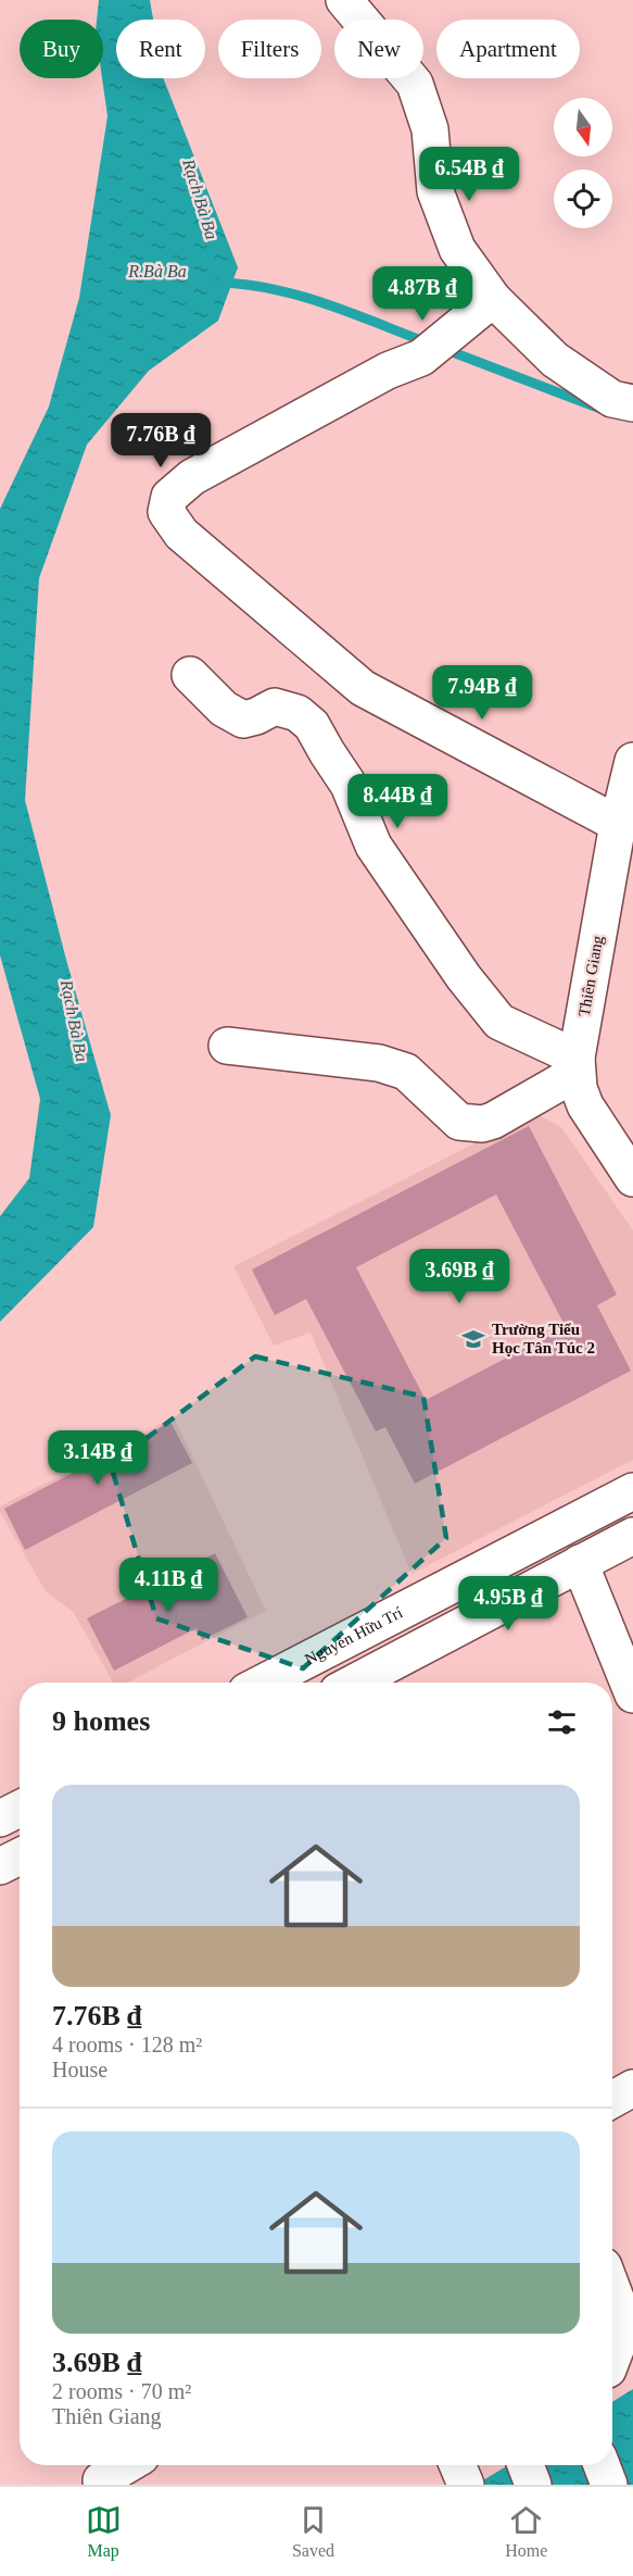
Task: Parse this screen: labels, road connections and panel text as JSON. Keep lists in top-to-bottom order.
{
  "streets": {
    "street": ["Thiên Giang", "Nguyễn Hữu Trí"]
  },
  "water": ["Rạch Bà Ba", "R.Bà Ba"],
  "places": {
    "school or university": ["Trường Tiểu Học Tân Túc 2"]
  },
  "north": "bottom",
  "page": {
    "chip": [
      "Buy",
      "Rent",
      "Filters",
      "New",
      "Apartment"
    ],
    "price": [
      "6.54B ₫",
      "4.87B ₫",
      "7.76B ₫",
      "7.94B ₫",
      "8.44B ₫",
      "3.69B ₫",
      "3.14B ₫",
      "4.11B ₫",
      "4.95B ₫"
    ],
    "heading": "9 homes",
    "list": [
      {
        "name": "7.76B ₫",
        "note": "4 rooms · 128 m² · House"
      },
      {
        "name": "3.69B ₫",
        "note": "2 rooms · 70 m² · Thiên Giang"
      }
    ],
    "tabs": ["Map", "Saved", "Home"]
  }
}
